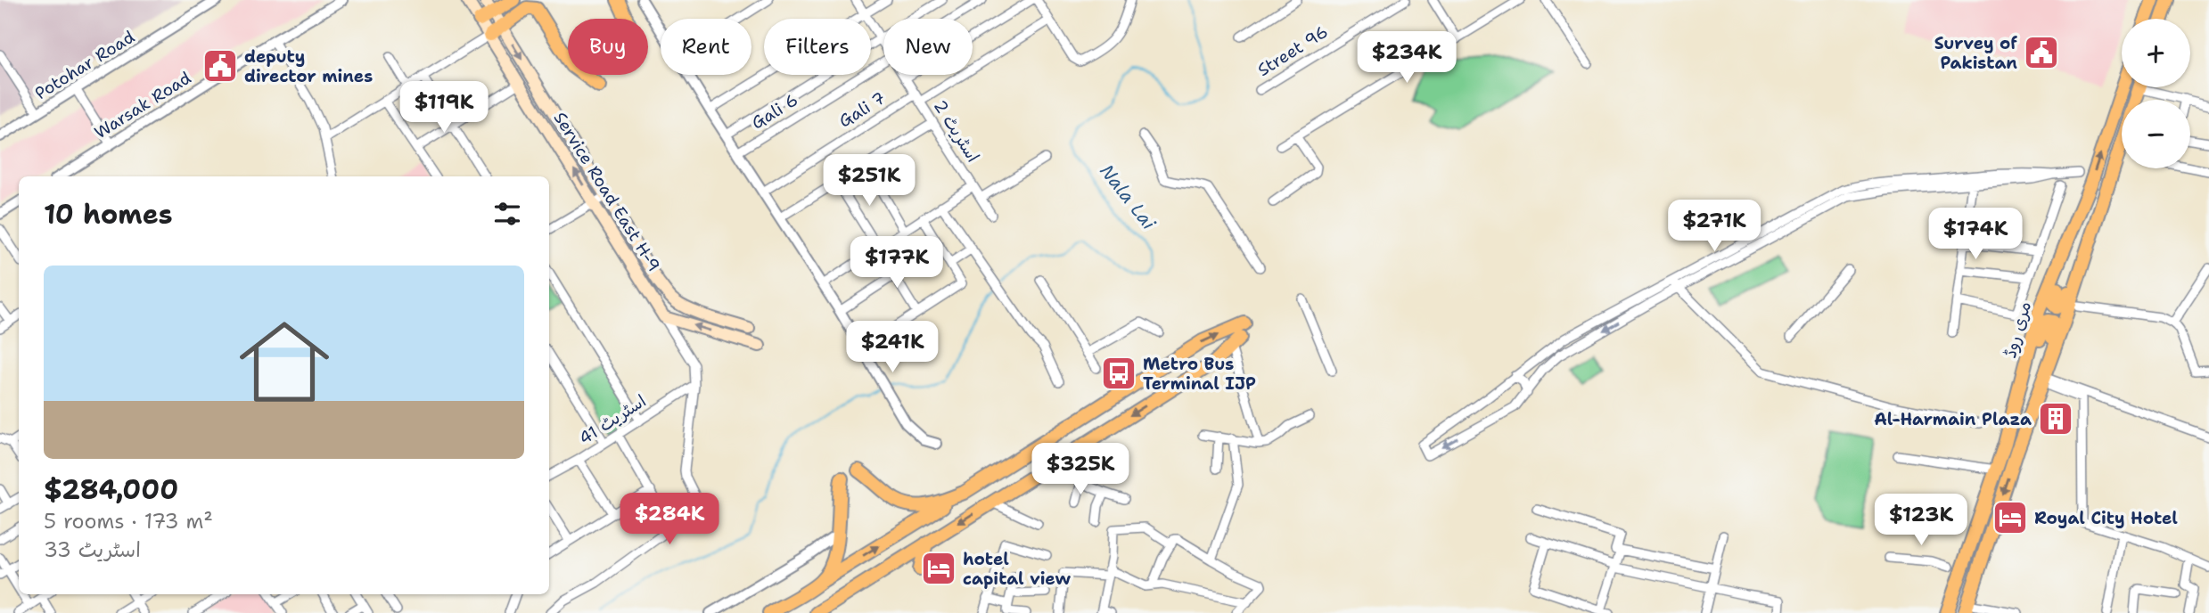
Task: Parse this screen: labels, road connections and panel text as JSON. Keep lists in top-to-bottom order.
{
  "streets": {
    "main road": ["Service Road East H-9", "مری روڈ"],
    "street": [
      "Street 96",
      "Potohar Road",
      "Warsak Road",
      "Gali 7",
      "Gali 6",
      "اسٹریٹ 2",
      "اسٹریٹ 41"
    ]
  },
  "crossings": [
    ["Gali 7", "اسٹریٹ 2"]
  ],
  "water": ["Nala Lai"],
  "places": {
    "public building": ["Survey of Pakistan", "deputy director mines"],
    "bus stop": ["Metro Bus Terminal IJP"],
    "building": ["Al-Harmain Plaza"],
    "hotel": ["Royal City Hotel", "hotel capital view"]
  },
  "page": {
    "map_buttons": ["+", "−"],
    "chip": [
      "Buy",
      "Rent",
      "Filters",
      "New"
    ],
    "price": [
      "$234K",
      "$119K",
      "$251K",
      "$271K",
      "$174K",
      "$177K",
      "$241K",
      "$325K",
      "$284K",
      "$123K"
    ],
    "heading": "10 homes",
    "list": [
      {
        "name": "$284,000",
        "note": "5 rooms · 173 m² · اسٹریٹ 33"
      }
    ]
  }
}
